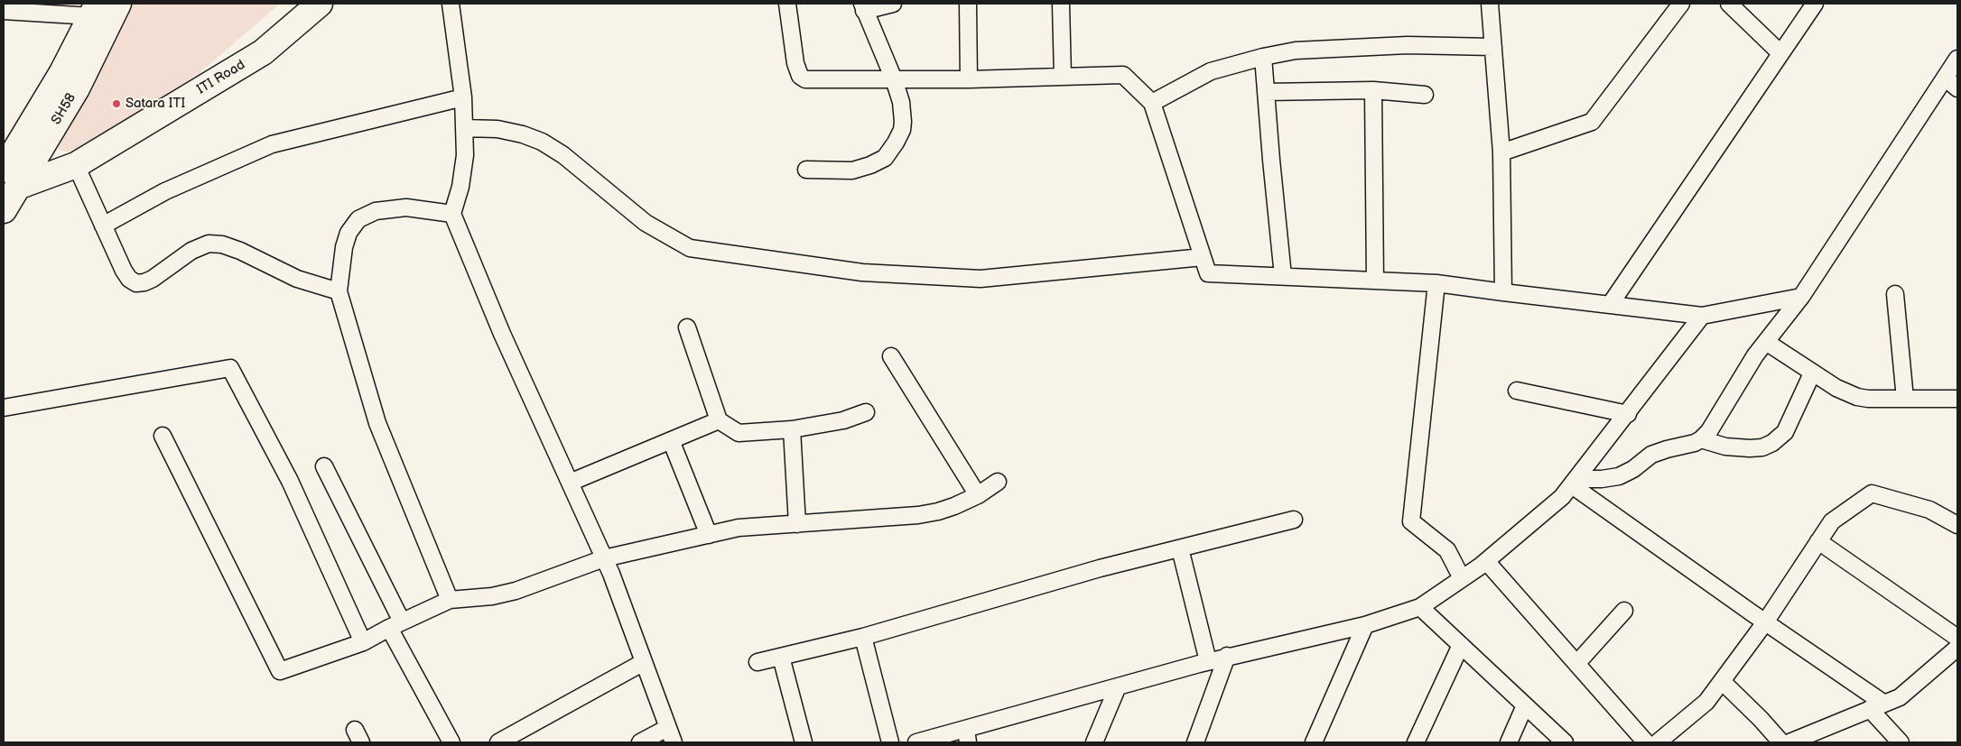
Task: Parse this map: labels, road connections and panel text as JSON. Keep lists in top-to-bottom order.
{
  "streets": {
    "main road": ["ITI Road", "SH58"]
  },
  "crossings": [
    ["ITI Road", "SH58"]
  ],
  "places": ["Satara ITI"]
}
